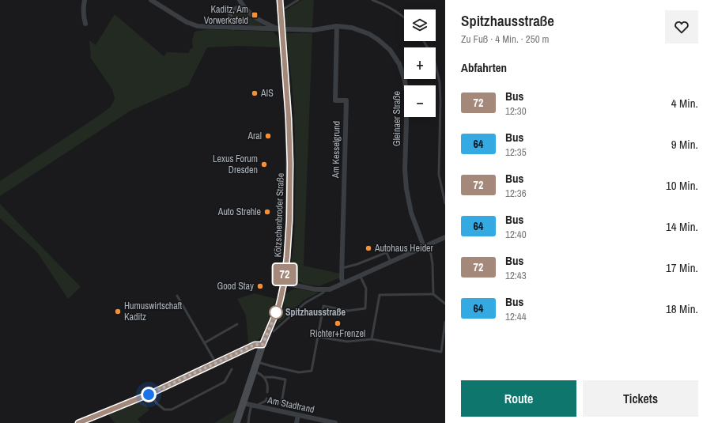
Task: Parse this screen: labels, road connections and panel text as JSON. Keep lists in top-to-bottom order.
{
  "streets": {
    "street": [
      "Gleinaer Straße",
      "Am Kesselgrund",
      "Kötzschenbroder Straße",
      "Am Stadtrand"
    ]
  },
  "crossings": [
    ["Gleinaer Straße", "Am Kesselgrund"],
    ["Gleinaer Straße", "Kötzschenbroder Straße"],
    ["Kötzschenbroder Straße", "Am Stadtrand"]
  ],
  "places": {
    "transit": ["Kaditz, Am Vorwerksfeld"],
    "other": [
      "AIS",
      "Aral",
      "Lexus Forum Dresden",
      "Auto Strehle",
      "Autohaus Heider",
      "Good Stay",
      "Humuswirtschaft Kaditz",
      "Spitzhausstraße",
      "Richter+Frenzel"
    ]
  },
  "lines": ["bus line 72"],
  "page": {
    "on_map": "72",
    "heading": [
      ["Spitzhausstraße", "Zu Fuß · 4 Min. · 250 m"],
      "Abfahrten"
    ],
    "map_buttons": ["+", "−"],
    "list": [
      {
        "mark": "72",
        "name": "Bus",
        "note": "12:30",
        "value": "4 Min."
      },
      {
        "mark": "64",
        "name": "Bus",
        "note": "12:35",
        "value": "9 Min."
      },
      {
        "mark": "72",
        "name": "Bus",
        "note": "12:36",
        "value": "10 Min."
      },
      {
        "mark": "64",
        "name": "Bus",
        "note": "12:40",
        "value": "14 Min."
      },
      {
        "mark": "72",
        "name": "Bus",
        "note": "12:43",
        "value": "17 Min."
      },
      {
        "mark": "64",
        "name": "Bus",
        "note": "12:44",
        "value": "18 Min."
      }
    ],
    "buttons": ["Route", "Tickets"]
  }
}
